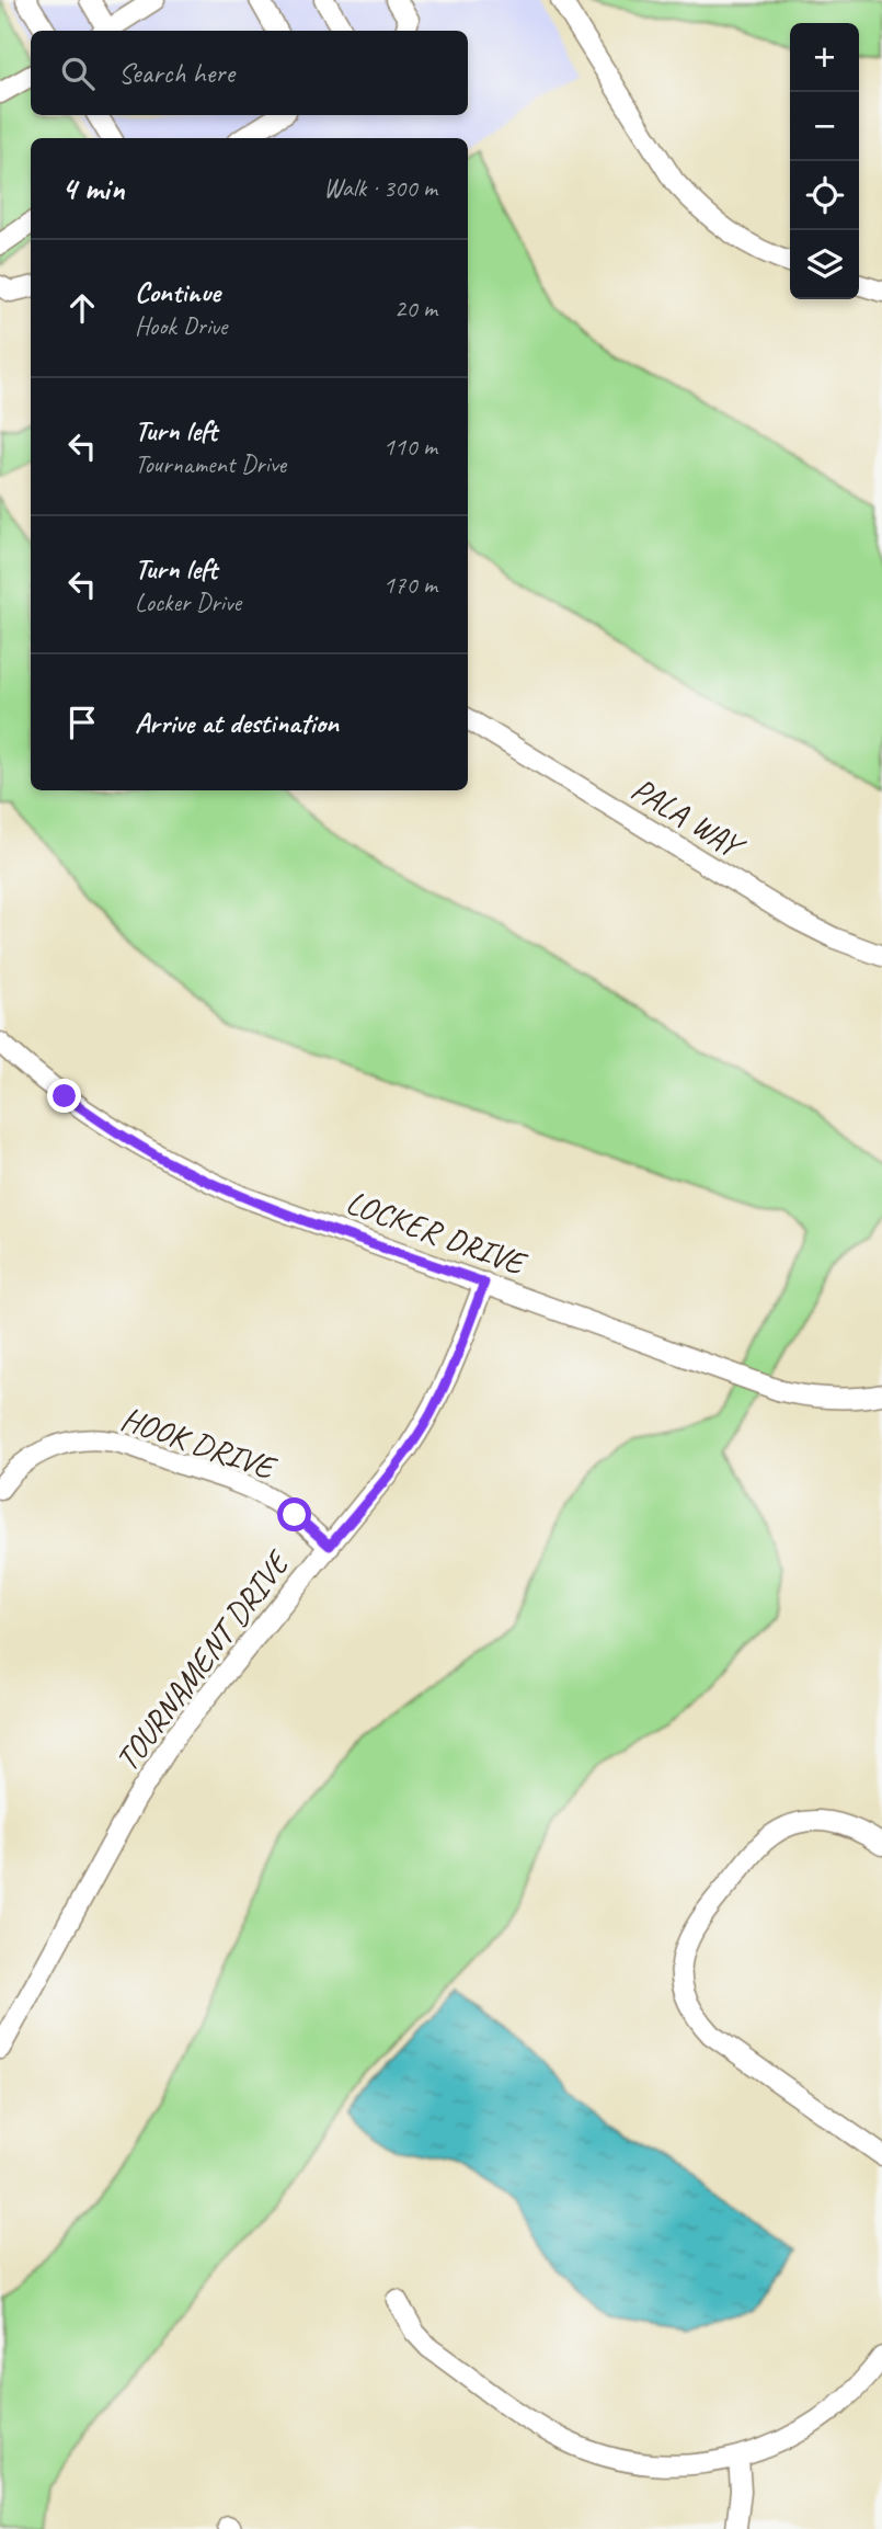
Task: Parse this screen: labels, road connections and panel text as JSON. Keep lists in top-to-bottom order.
{
  "streets": {
    "street": [
      "PALA WAY",
      "LOCKER DRIVE",
      "HOOK DRIVE",
      "TOURNAMENT DRIVE"
    ]
  },
  "crossings": [
    ["LOCKER DRIVE", "TOURNAMENT DRIVE"],
    ["HOOK DRIVE", "TOURNAMENT DRIVE"]
  ],
  "page": {
    "map_buttons": ["+", "−"],
    "search": "Search here",
    "heading": ["4 min", "Walk · 300 m"],
    "list": [
      ["Continue", "Hook Drive", "20 m"],
      ["Turn left", "Tournament Drive", "110 m"],
      ["Turn left", "Locker Drive", "170 m"],
      "Arrive at destination"
    ]
  }
}
